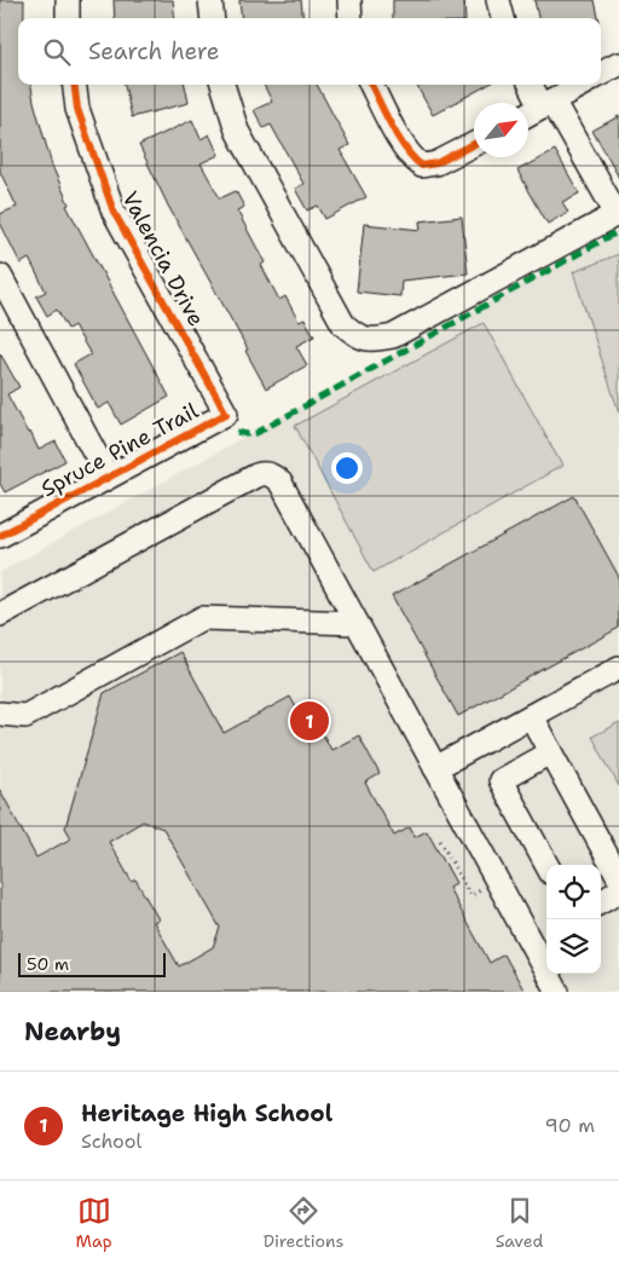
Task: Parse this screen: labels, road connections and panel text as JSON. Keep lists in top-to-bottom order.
{
  "streets": {
    "street": ["Valencia Drive", "Spruce Pine Trail"]
  },
  "crossings": [
    ["Valencia Drive", "Spruce Pine Trail"]
  ],
  "scale_bar": "50 m",
  "north": "top right",
  "page": {
    "search": "Search here",
    "pins": "1",
    "scale": "50 m",
    "heading": "Nearby",
    "list": [
      {
        "mark": "1",
        "name": "Heritage High School",
        "note": "School",
        "value": "90 m"
      }
    ],
    "nav": ["Map", "Directions", "Saved"]
  }
}
